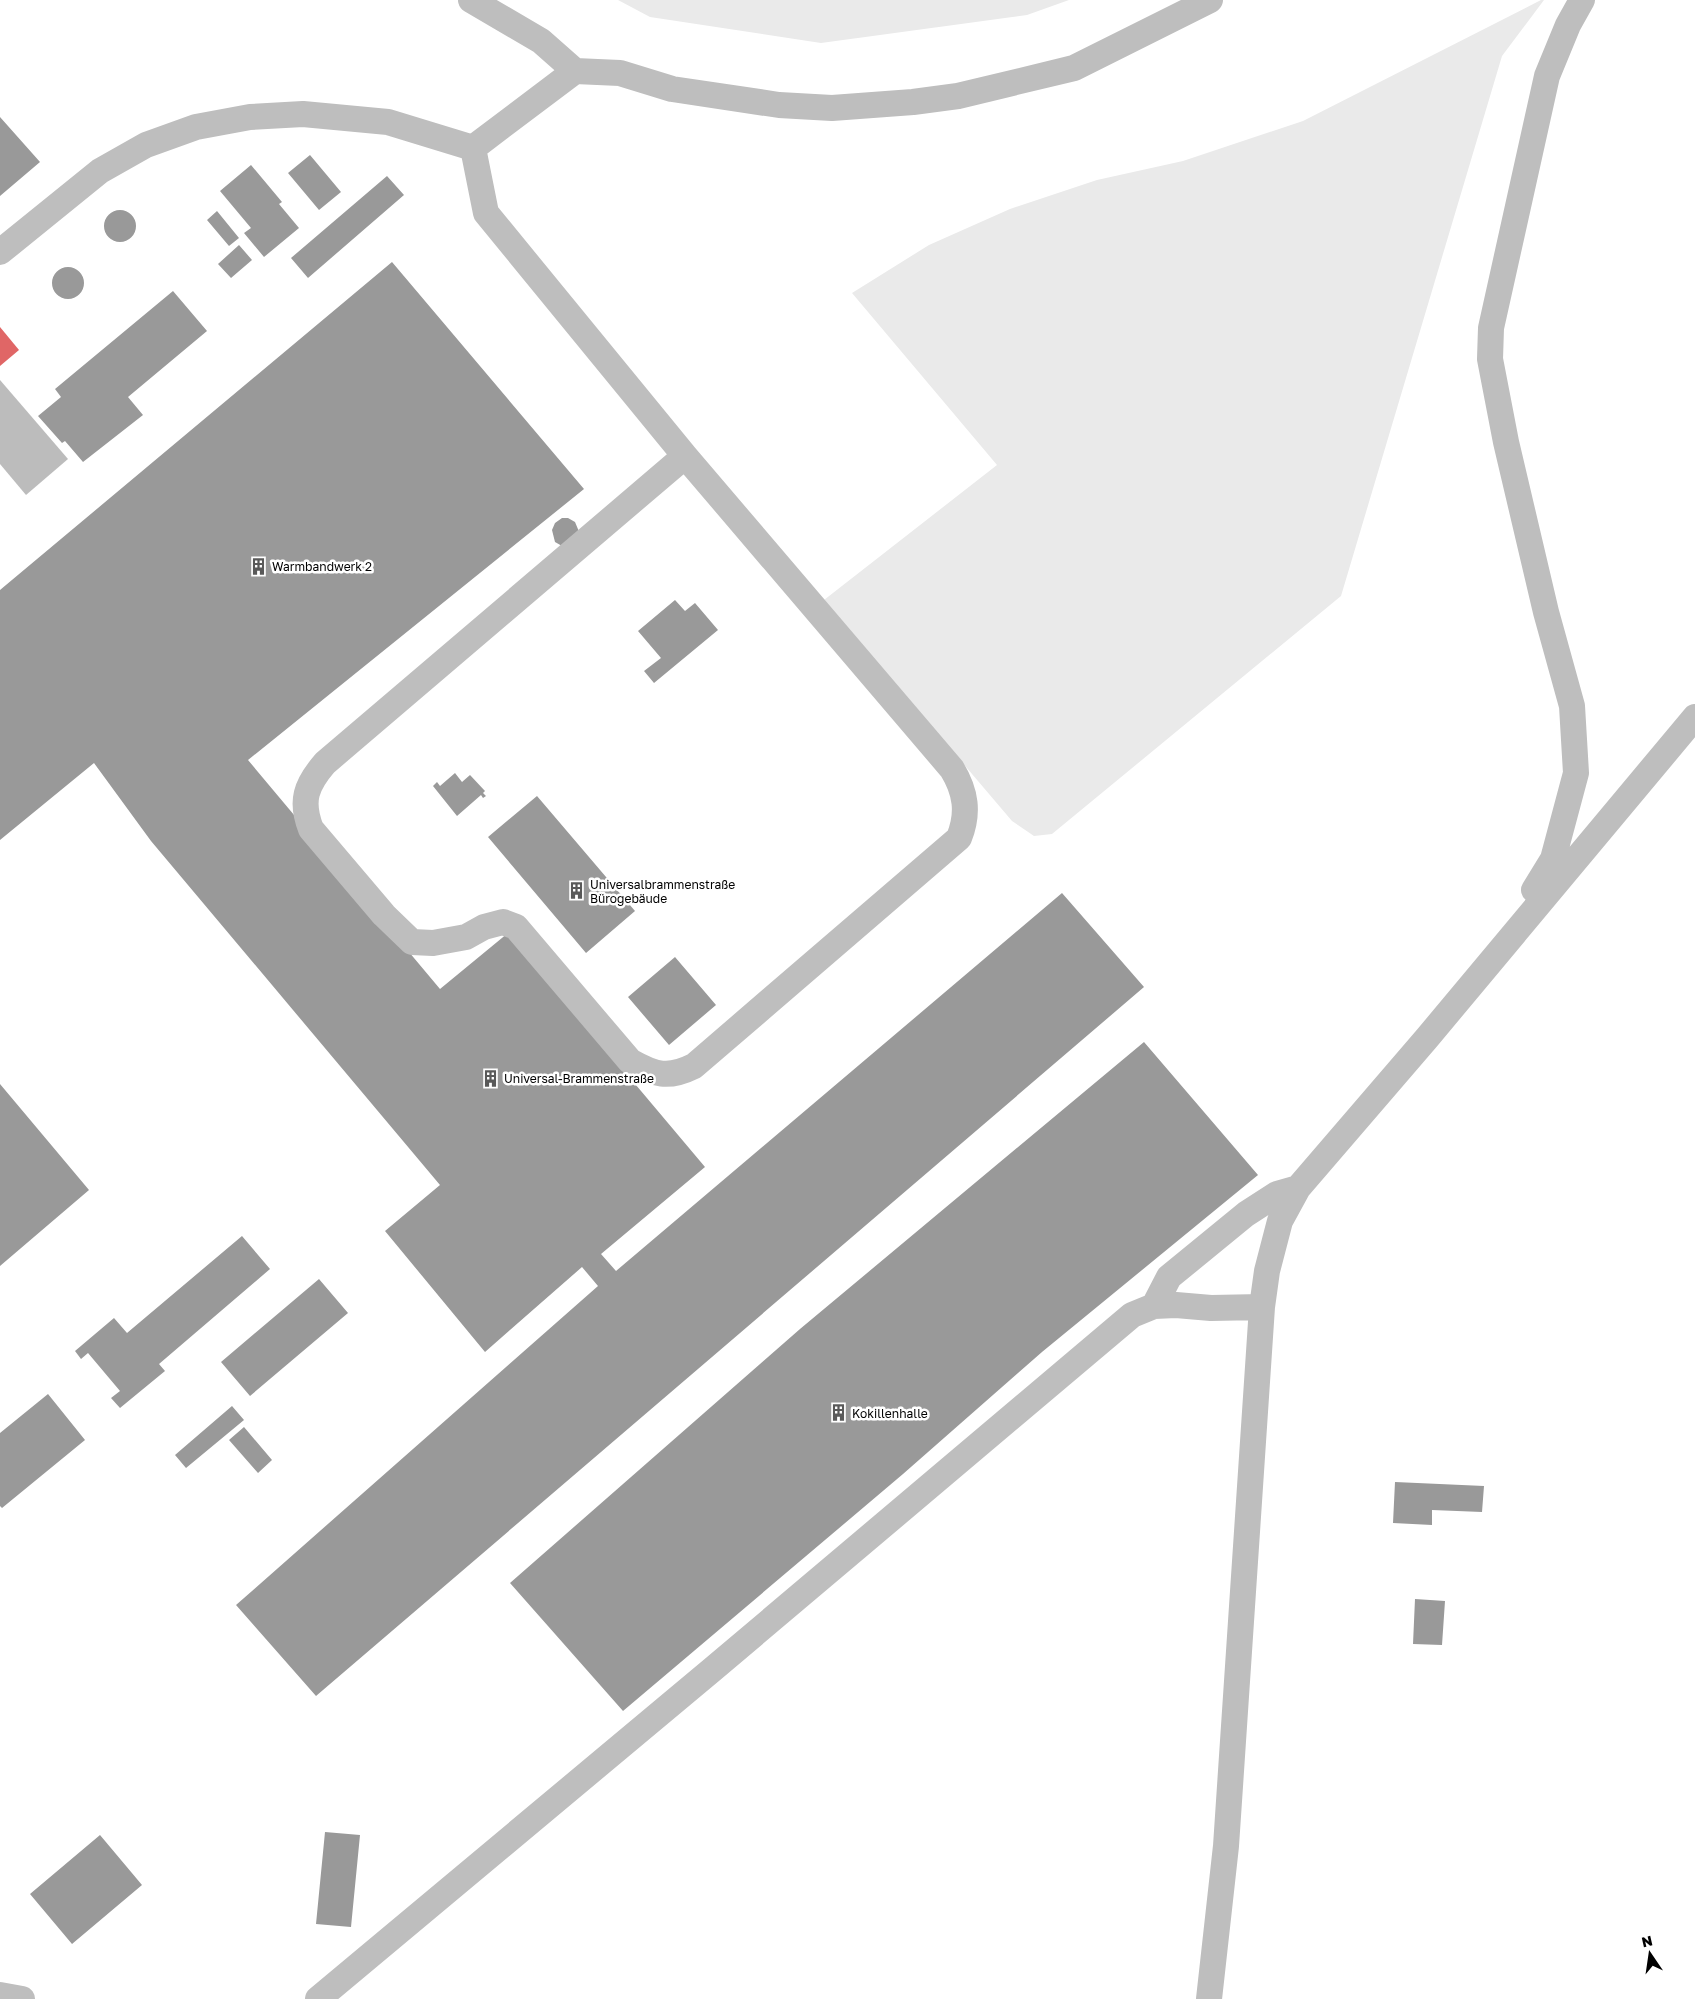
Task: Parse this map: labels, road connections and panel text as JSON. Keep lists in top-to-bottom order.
{
  "places": {
    "building": [
      "Warmbandwerk 2",
      "Universalbrammenstraße Bürogebäude",
      "Universal-Brammenstraße",
      "Kokillenhalle"
    ]
  },
  "north": "top"
}
